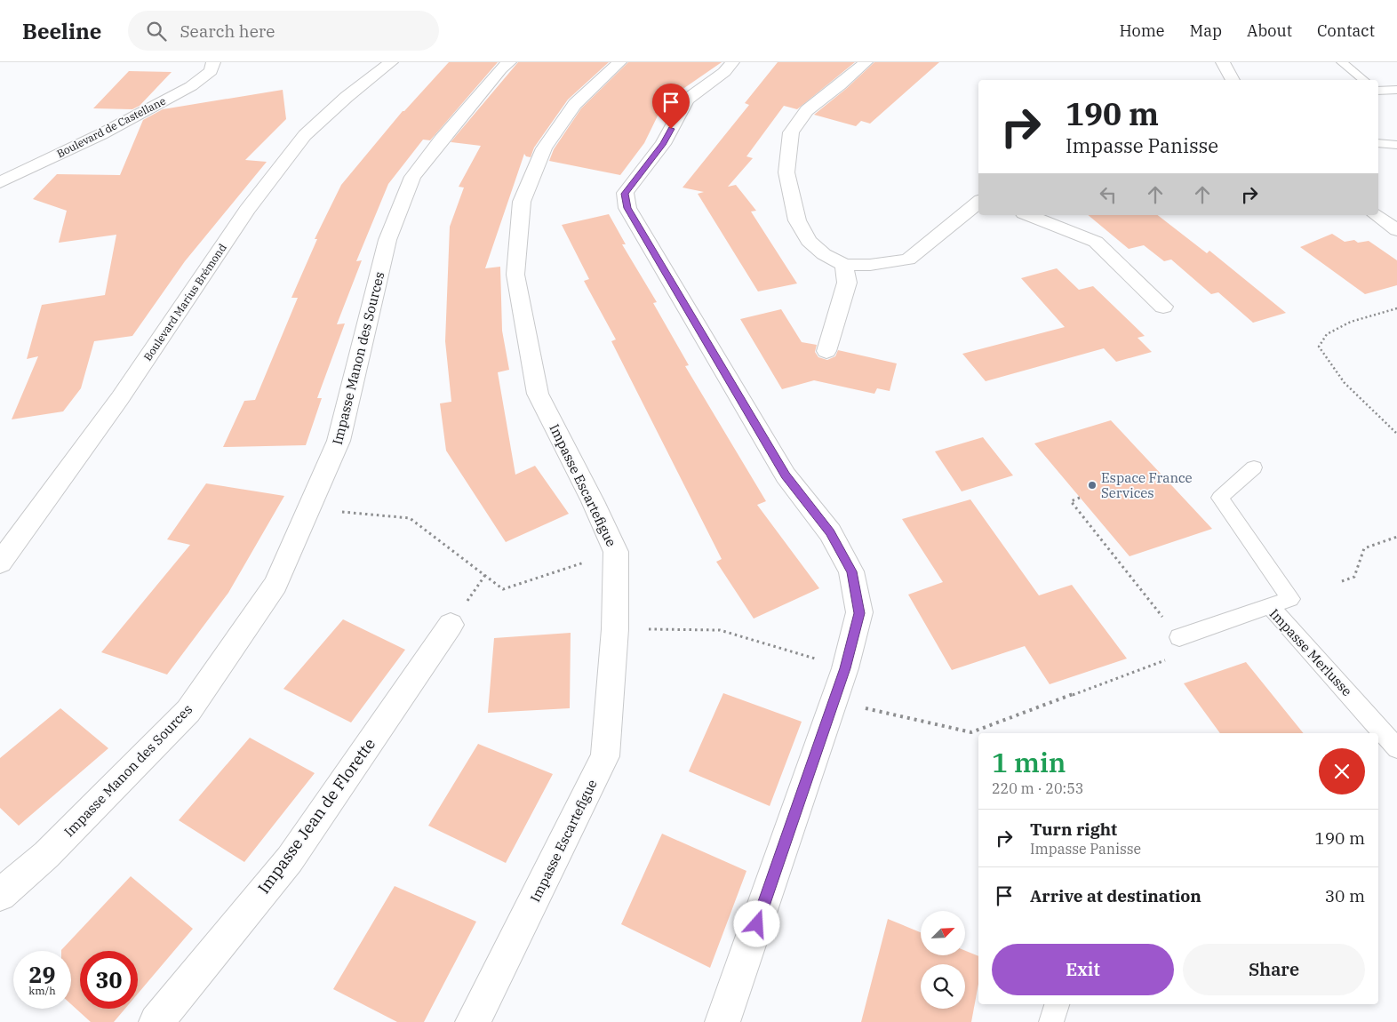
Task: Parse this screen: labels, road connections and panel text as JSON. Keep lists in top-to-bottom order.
{
  "streets": {
    "street": [
      "Boulevard de Castellane",
      "Boulevard Marius Brémond",
      "Impasse Manon des Sources",
      "Impasse Escartefigue",
      "Impasse Jean de Florette"
    ],
    "lane": ["Impasse Merlusse"]
  },
  "places": ["Espace France Services"],
  "north": "top right",
  "page": {
    "header": "Beeline",
    "search": "Search here",
    "nav": [
      "Home",
      "Map",
      "About",
      "Contact"
    ],
    "turn": ["190 m", "Impasse Panisse"],
    "heading": ["1 min", "220 m · 20:53"],
    "list": [
      {
        "name": "Turn right",
        "note": "Impasse Panisse",
        "value": "190 m"
      },
      {
        "name": "Arrive at destination",
        "value": "30 m"
      }
    ],
    "buttons": ["Exit", "Share"],
    "speed": "29 km/h",
    "limit": "30"
  }
}
